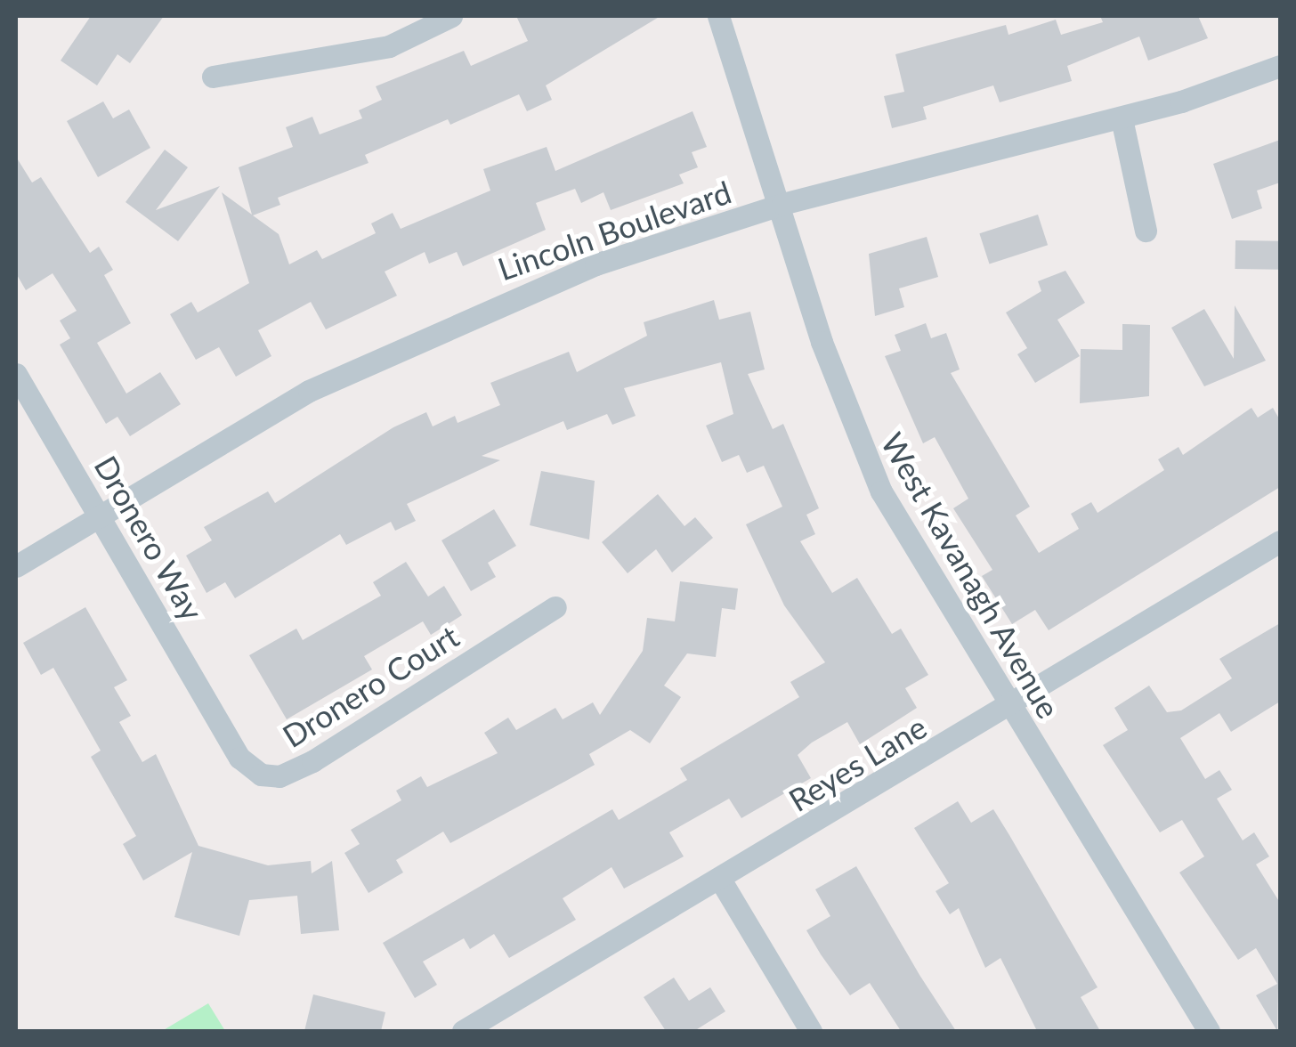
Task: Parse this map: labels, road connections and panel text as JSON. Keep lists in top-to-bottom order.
{
  "streets": {
    "street": [
      "Lincoln Boulevard",
      "Dronero Way",
      "West Kavanagh Avenue",
      "Dronero Court",
      "Reyes Lane"
    ]
  },
  "crossings": [
    ["Lincoln Boulevard", "Dronero Way"],
    ["Lincoln Boulevard", "West Kavanagh Avenue"],
    ["Dronero Way", "Dronero Court"],
    ["West Kavanagh Avenue", "Reyes Lane"]
  ]
}
